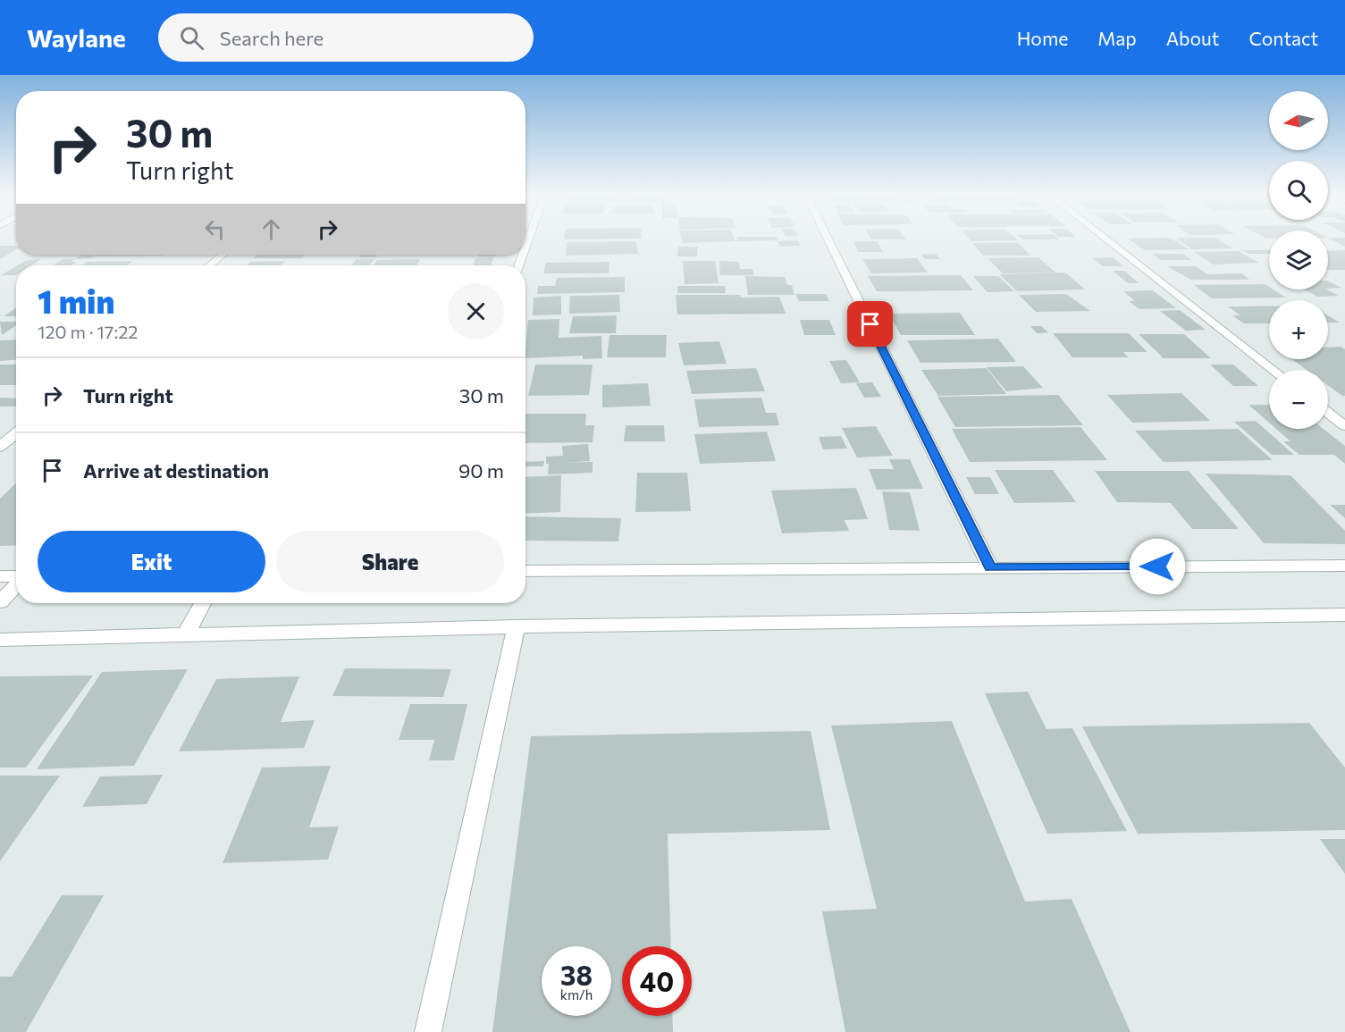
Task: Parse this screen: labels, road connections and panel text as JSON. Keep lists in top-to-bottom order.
{
  "north": "left",
  "page": {
    "header": "Waylane",
    "search": "Search here",
    "nav": [
      "Home",
      "Map",
      "About",
      "Contact"
    ],
    "map_buttons": ["+", "−"],
    "turn": ["30 m", "Turn right"],
    "heading": ["1 min", "120 m · 17:22"],
    "list": [
      {
        "name": "Turn right",
        "value": "30 m"
      },
      {
        "name": "Arrive at destination",
        "value": "90 m"
      }
    ],
    "buttons": ["Exit", "Share"],
    "speed": "38 km/h",
    "limit": "40"
  }
}
